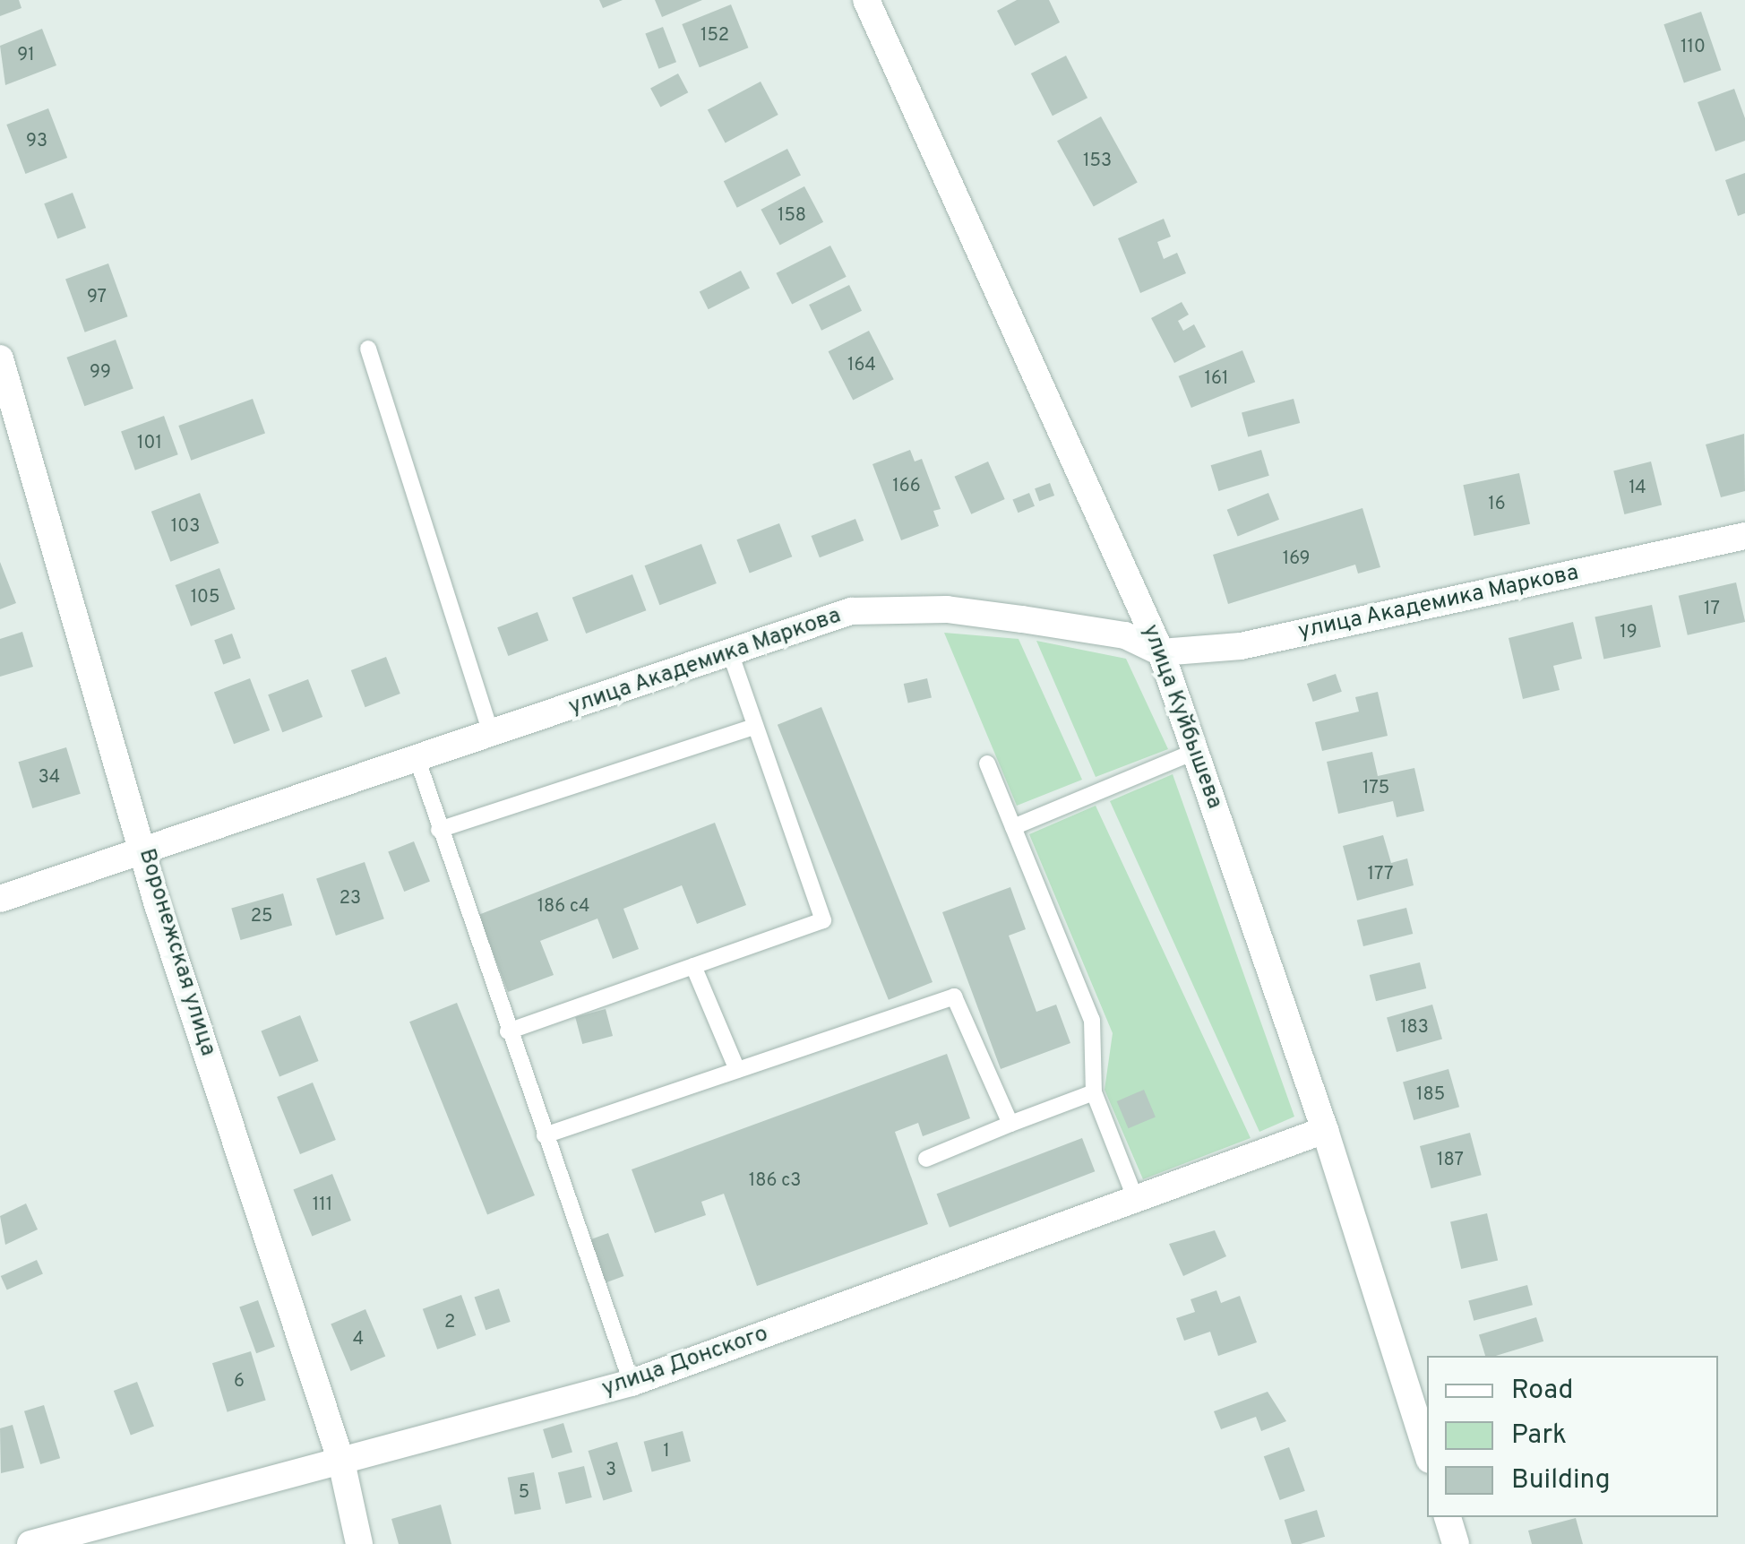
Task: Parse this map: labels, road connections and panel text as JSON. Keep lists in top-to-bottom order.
{
  "streets": {
    "street": [
      "улица Академика Маркова",
      "улица Куйбышева",
      "Воронежская улица",
      "улица Донского"
    ]
  },
  "crossings": [
    ["улица Академика Маркова", "улица Куйбышева"],
    ["улица Академика Маркова", "Воронежская улица"],
    ["улица Куйбышева", "улица Донского"],
    ["Воронежская улица", "улица Донского"]
  ],
  "house_numbers": [
    "152",
    "110",
    "91",
    "93",
    "153",
    "158",
    "97",
    "164",
    "99",
    "161",
    "101",
    "166",
    "14",
    "16",
    "103",
    "169",
    "105",
    "17",
    "19",
    "34",
    "175",
    "177",
    "23",
    "186 с4",
    "25",
    "183",
    "185",
    "187",
    "186 с3",
    "111",
    "2",
    "4",
    "6",
    "1",
    "3",
    "5"
  ],
  "legend": ["Road", "Park", "Building"]
}
